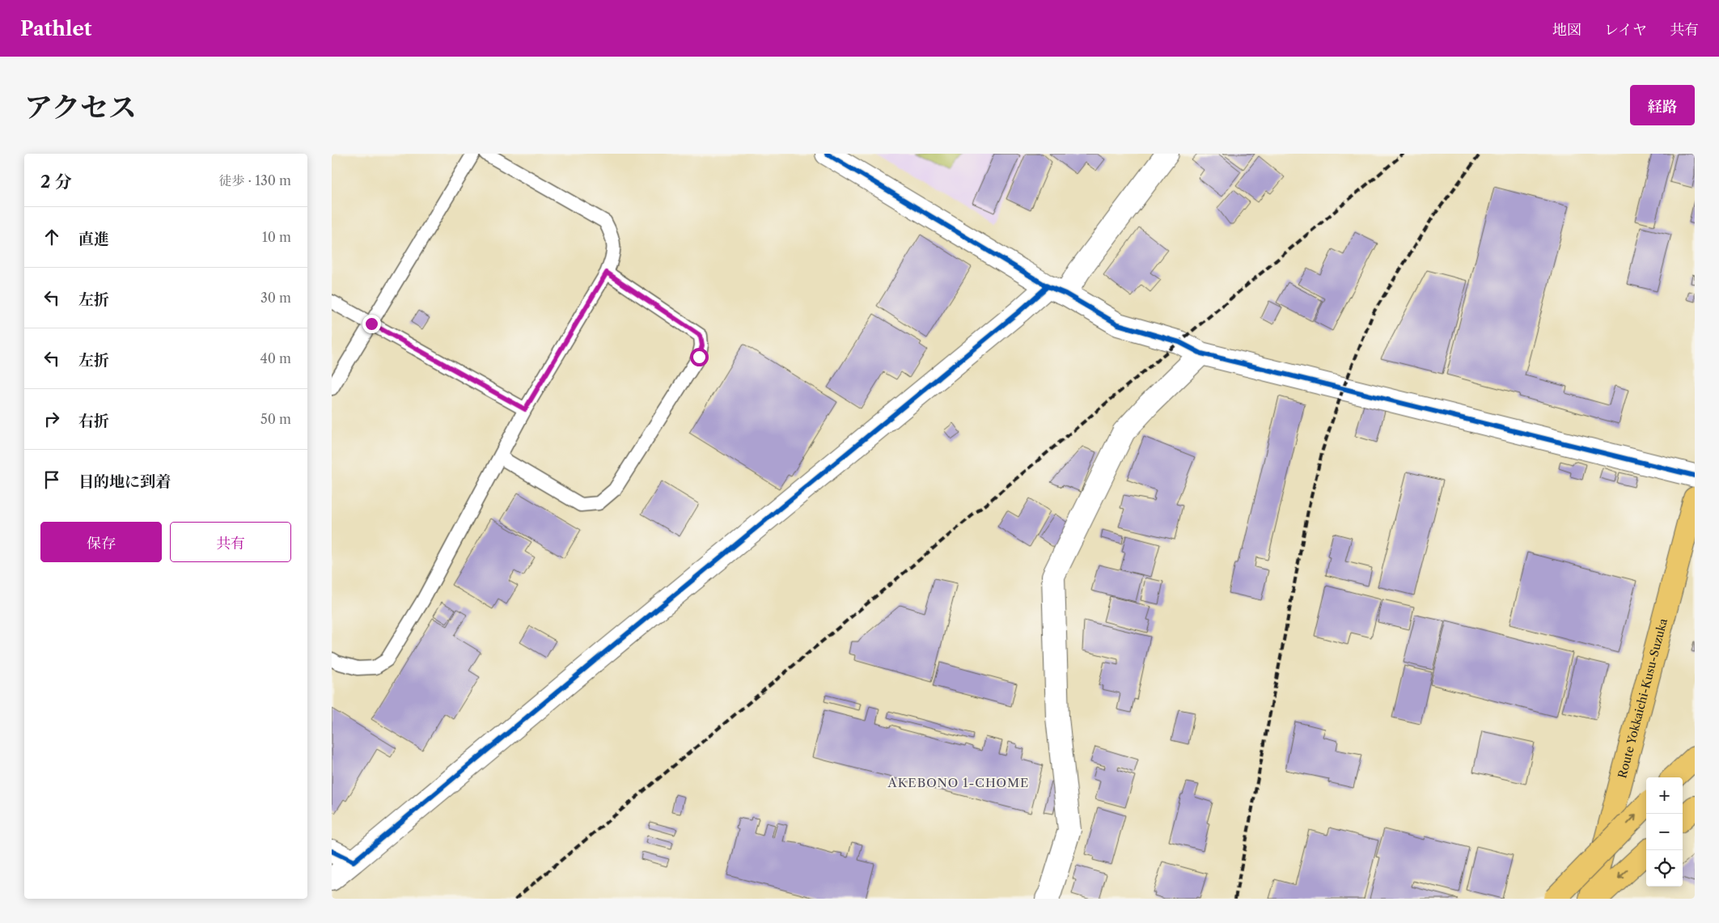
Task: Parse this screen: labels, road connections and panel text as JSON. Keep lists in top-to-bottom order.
{
  "streets": {
    "main road": ["Route Yokkaichi-Kusu-Suzuka"]
  },
  "districts": ["AKEBONO 1-CHOME"],
  "page": {
    "header": "Pathlet",
    "nav": ["地図", "レイヤ", "共有"],
    "title": "アクセス",
    "buttons": [
      "経路",
      ["保存", "共有"]
    ],
    "heading": ["2 分", "徒歩 · 130 m"],
    "list": [
      ["直進", "10 m"],
      ["左折", "30 m"],
      ["左折", "40 m"],
      ["右折", "50 m"],
      "目的地に到着"
    ],
    "map_buttons": ["+", "−"]
  }
}
